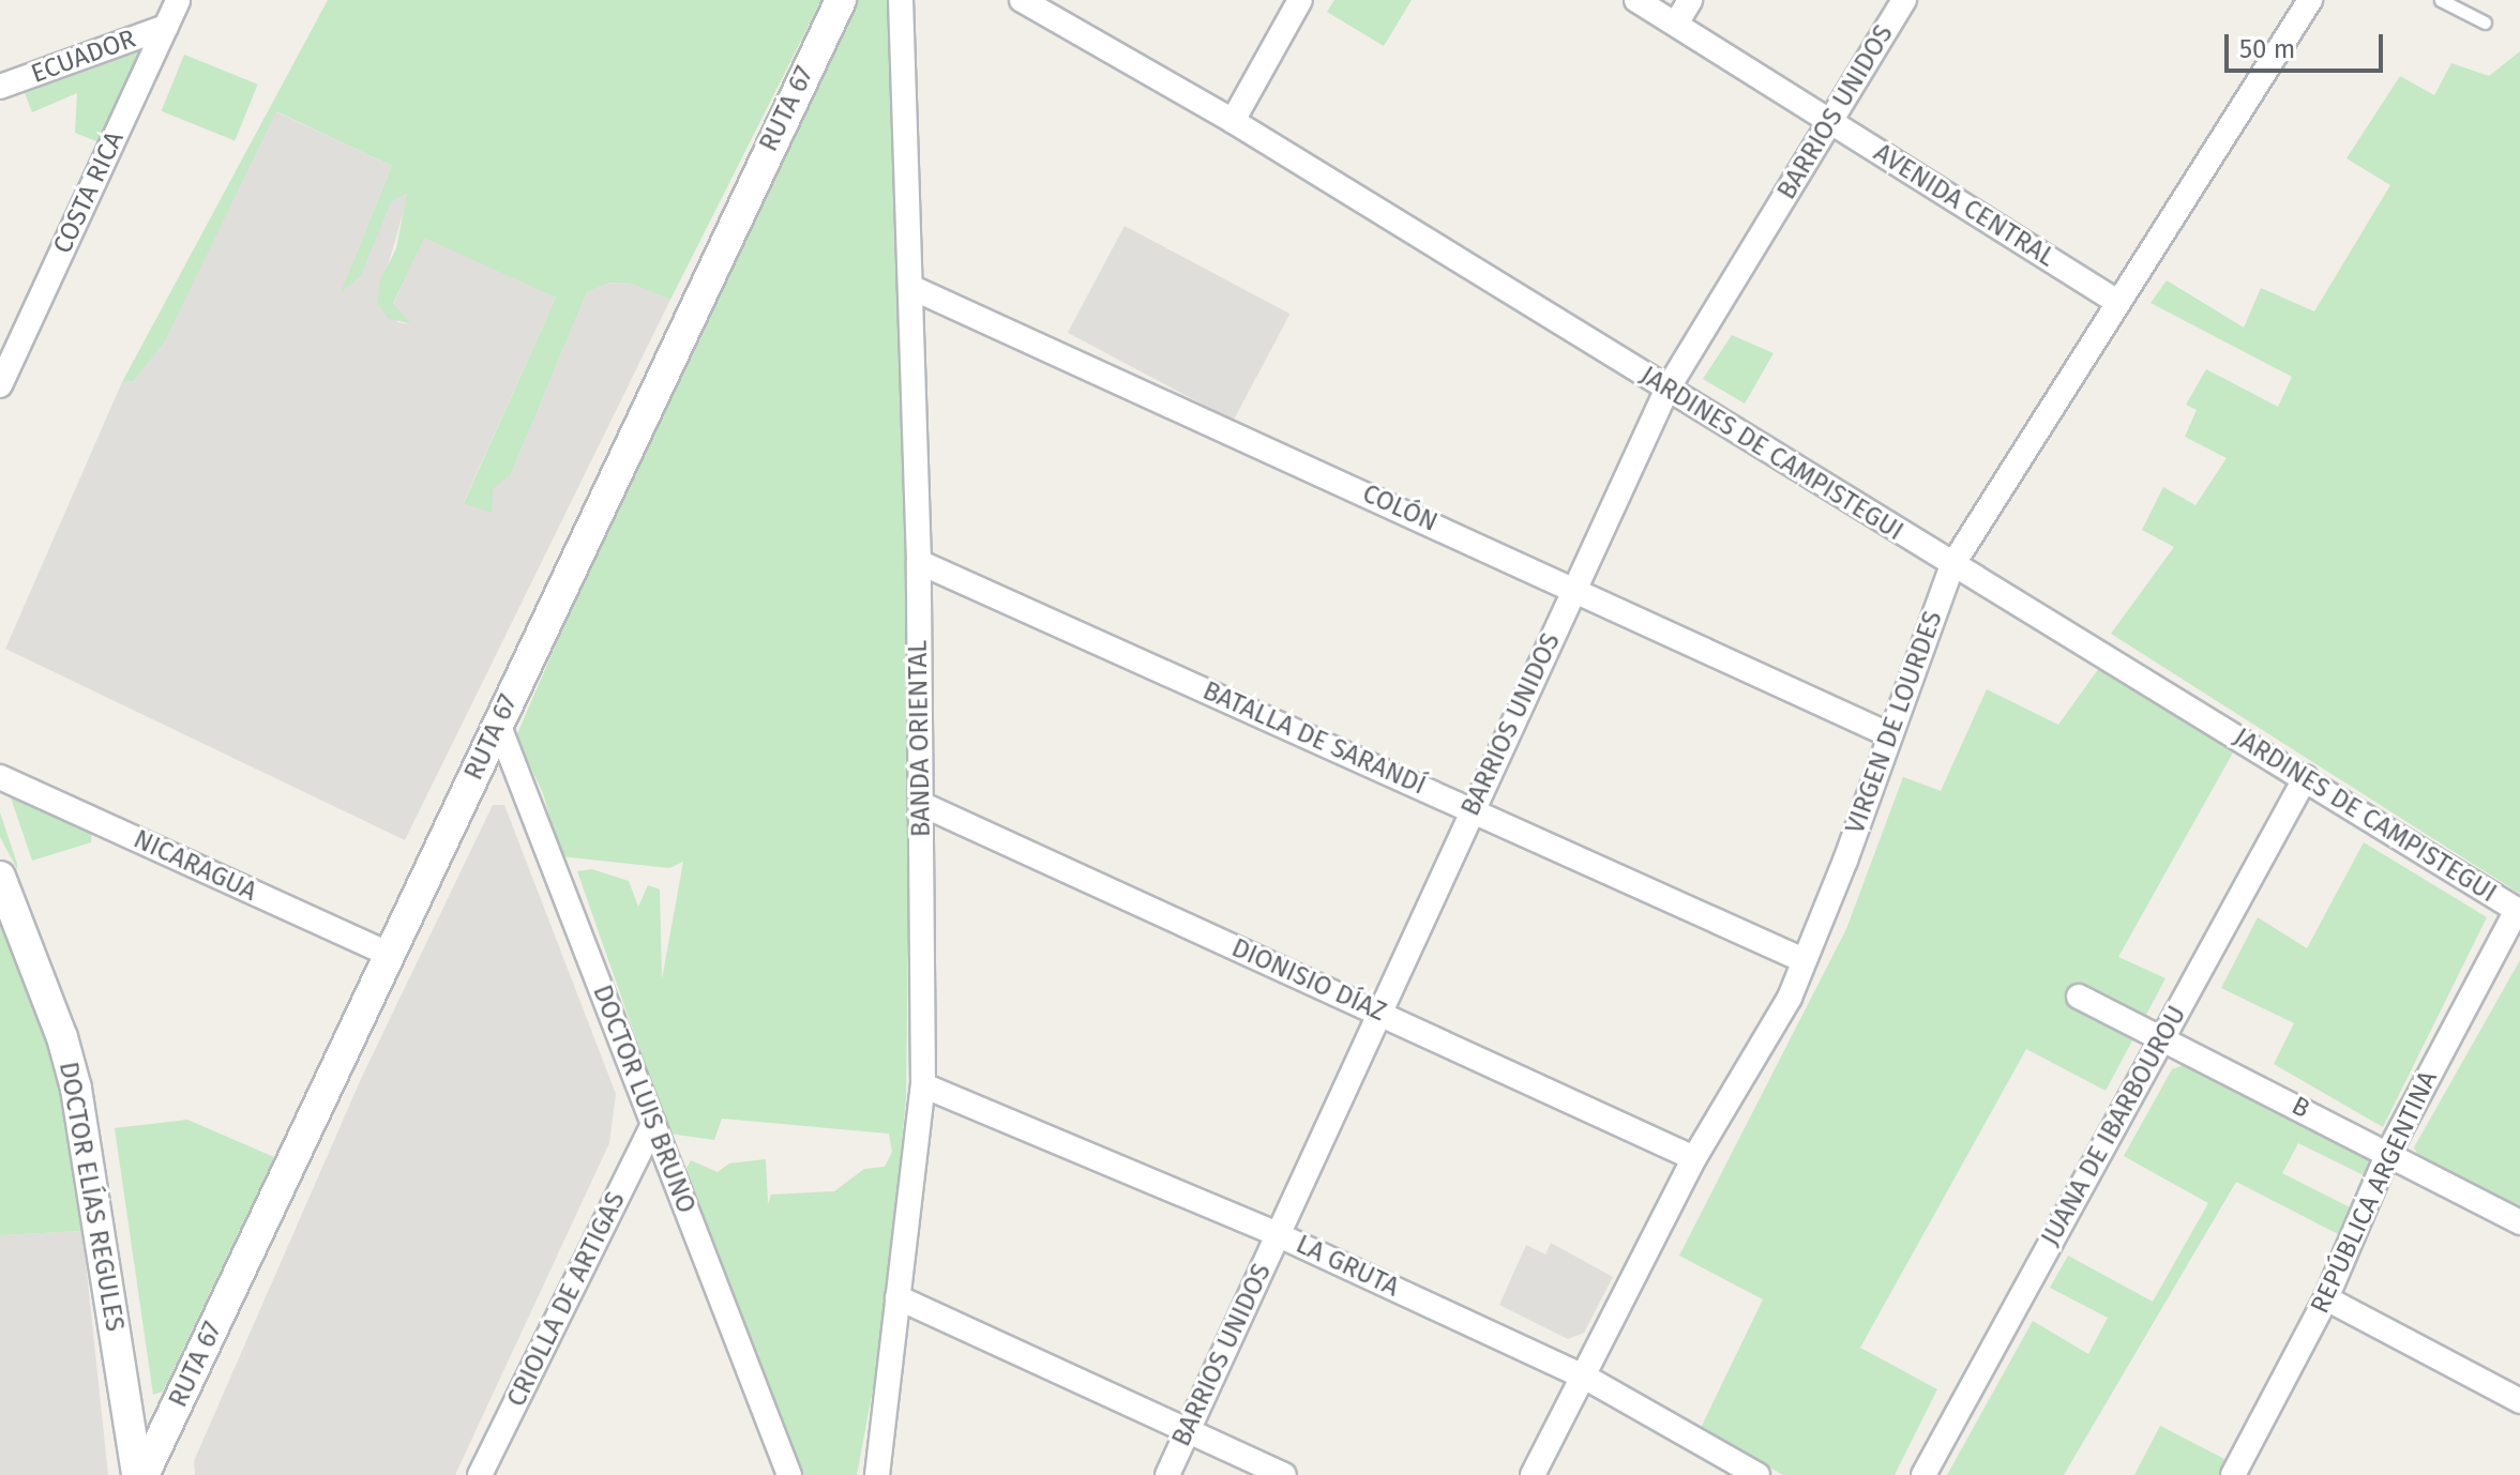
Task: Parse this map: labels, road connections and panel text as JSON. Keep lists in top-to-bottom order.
{
  "streets": {
    "street": [
      "ECUADOR",
      "RUTA 67",
      "BARRIOS UNIDOS",
      "COSTA RICA",
      "AVENIDA CENTRAL",
      "JARDINES DE CAMPISTEGUI",
      "COLÓN",
      "VIRGEN DE LOURDES",
      "BANDA ORIENTAL",
      "BATALLA DE SARANDÍ",
      "NICARAGUA",
      "DIONISIO DÍAZ",
      "DOCTOR LUIS BRUNO",
      "B",
      "JUANA DE IBARBOUROU",
      "REPÚBLICA ARGENTINA",
      "DOCTOR ELÍAS REGULES",
      "LA GRUTA",
      "CRIOLLA DE ARTIGAS"
    ]
  },
  "crossings": [
    ["ECUADOR", "COSTA RICA"],
    ["RUTA 67", "NICARAGUA"],
    ["RUTA 67", "DOCTOR LUIS BRUNO"],
    ["RUTA 67", "DOCTOR ELÍAS REGULES"],
    ["BARRIOS UNIDOS", "AVENIDA CENTRAL"],
    ["BARRIOS UNIDOS", "JARDINES DE CAMPISTEGUI"],
    ["BARRIOS UNIDOS", "COLÓN"],
    ["BARRIOS UNIDOS", "BATALLA DE SARANDÍ"],
    ["BARRIOS UNIDOS", "DIONISIO DÍAZ"],
    ["BARRIOS UNIDOS", "LA GRUTA"],
    ["AVENIDA CENTRAL", "VIRGEN DE LOURDES"],
    ["JARDINES DE CAMPISTEGUI", "VIRGEN DE LOURDES"],
    ["JARDINES DE CAMPISTEGUI", "JUANA DE IBARBOUROU"],
    ["JARDINES DE CAMPISTEGUI", "REPÚBLICA ARGENTINA"],
    ["COLÓN", "VIRGEN DE LOURDES"],
    ["COLÓN", "BANDA ORIENTAL"],
    ["VIRGEN DE LOURDES", "BATALLA DE SARANDÍ"],
    ["VIRGEN DE LOURDES", "DIONISIO DÍAZ"],
    ["VIRGEN DE LOURDES", "LA GRUTA"],
    ["BANDA ORIENTAL", "BATALLA DE SARANDÍ"],
    ["BANDA ORIENTAL", "DIONISIO DÍAZ"],
    ["BANDA ORIENTAL", "LA GRUTA"],
    ["DOCTOR LUIS BRUNO", "CRIOLLA DE ARTIGAS"],
    ["B", "JUANA DE IBARBOUROU"],
    ["B", "REPÚBLICA ARGENTINA"]
  ],
  "scale_bar": "50 m"
}
